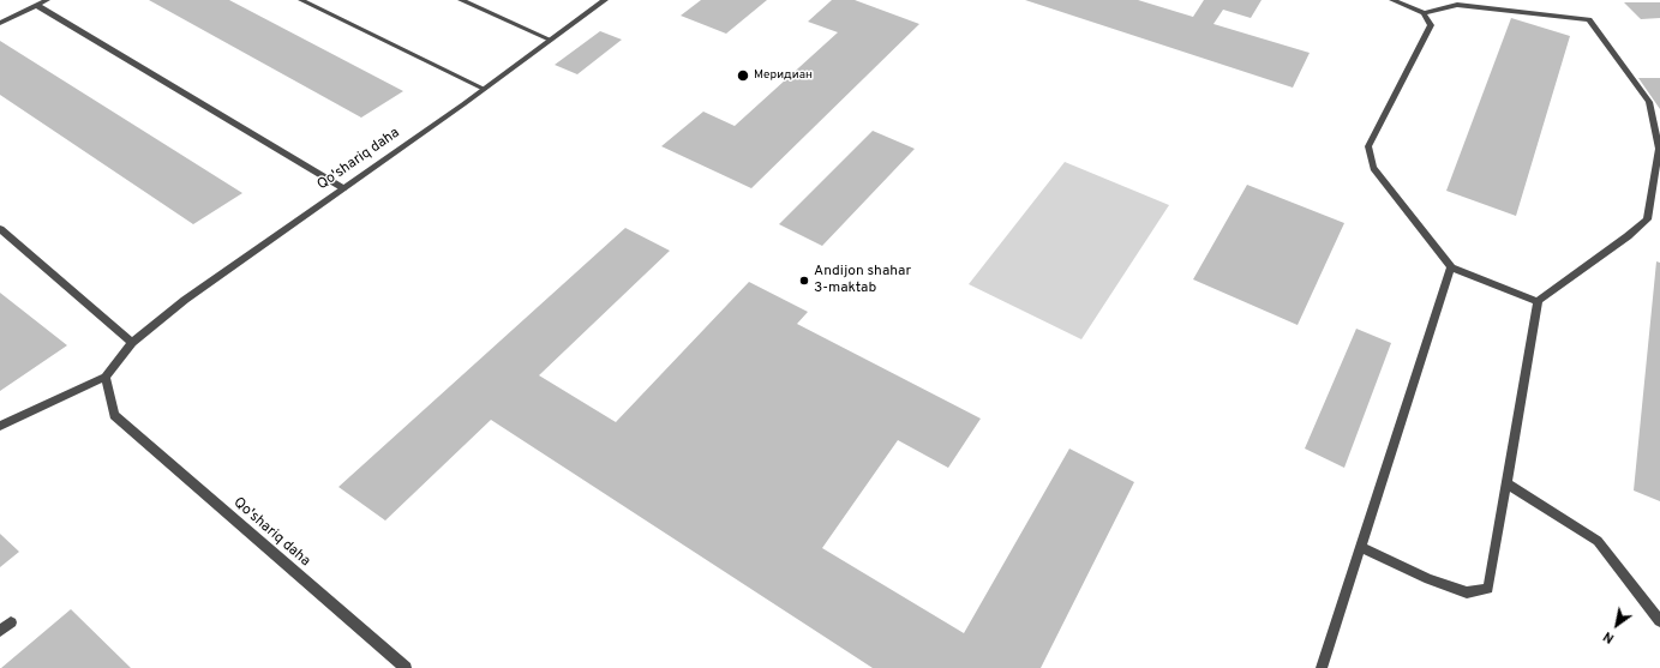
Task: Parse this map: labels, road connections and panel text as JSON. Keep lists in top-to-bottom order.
{
  "streets": {
    "street": ["Qo'shariq daha"]
  },
  "places": ["Меридиан", "Andijon shahar 3-maktab"],
  "north": "bottom left"
}
